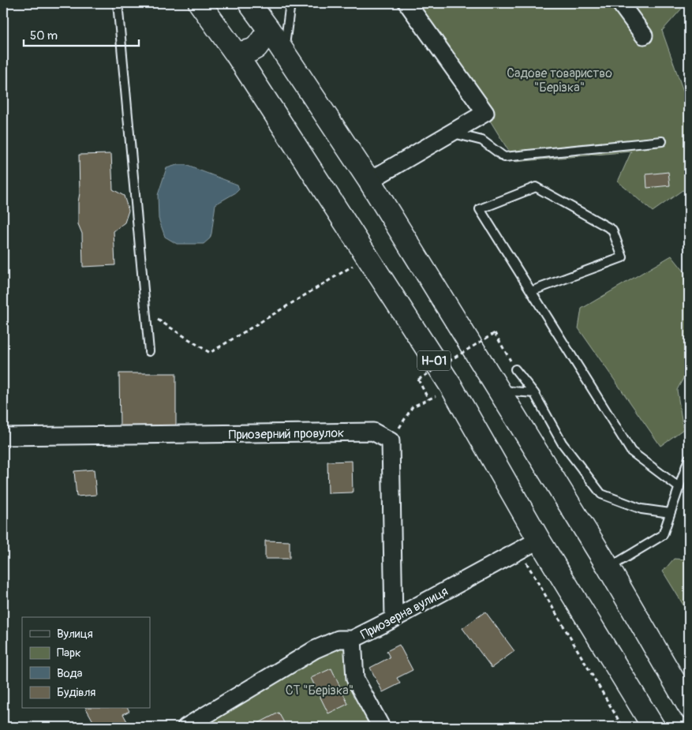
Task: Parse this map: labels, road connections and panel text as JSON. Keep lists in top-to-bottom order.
{
  "streets": {
    "main road": ["Н-01"],
    "street": ["Приозерний провулок", "Приозерна вулиця"]
  },
  "crossings": [
    ["Н-01", "Приозерна вулиця"]
  ],
  "parks": ["Садове товариство \"Берізка\"", "СТ \"Берізка\""],
  "legend": [
    "Вулиця",
    "Парк",
    "Вода",
    "Будівля"
  ],
  "scale_bar": "50 m"
}
